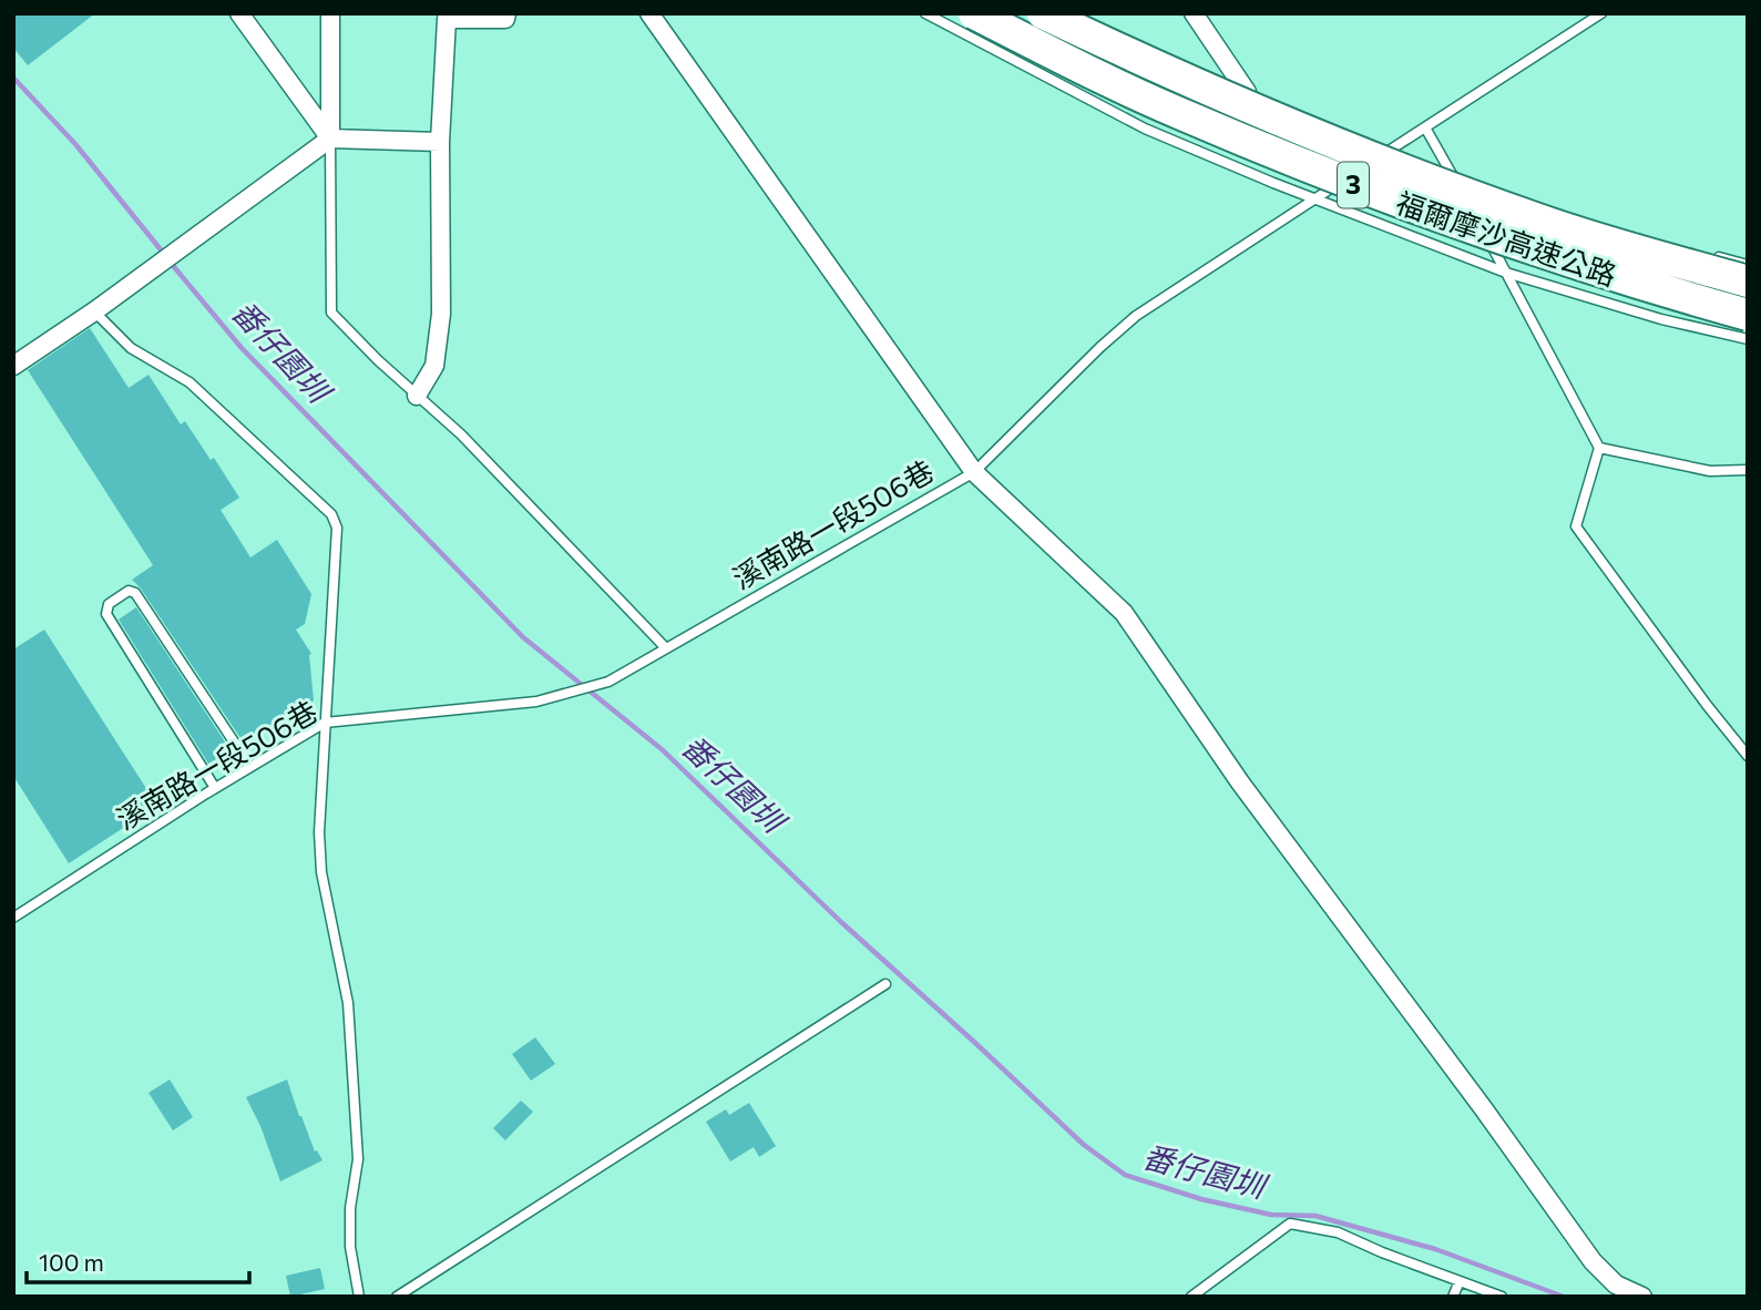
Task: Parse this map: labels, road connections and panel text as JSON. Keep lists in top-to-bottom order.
{
  "streets": {
    "highway": ["3", "福爾摩沙高速公路"],
    "lane": ["溪南路一段506巷"]
  },
  "water": ["番仔園圳"],
  "scale_bar": "100 m"
}
